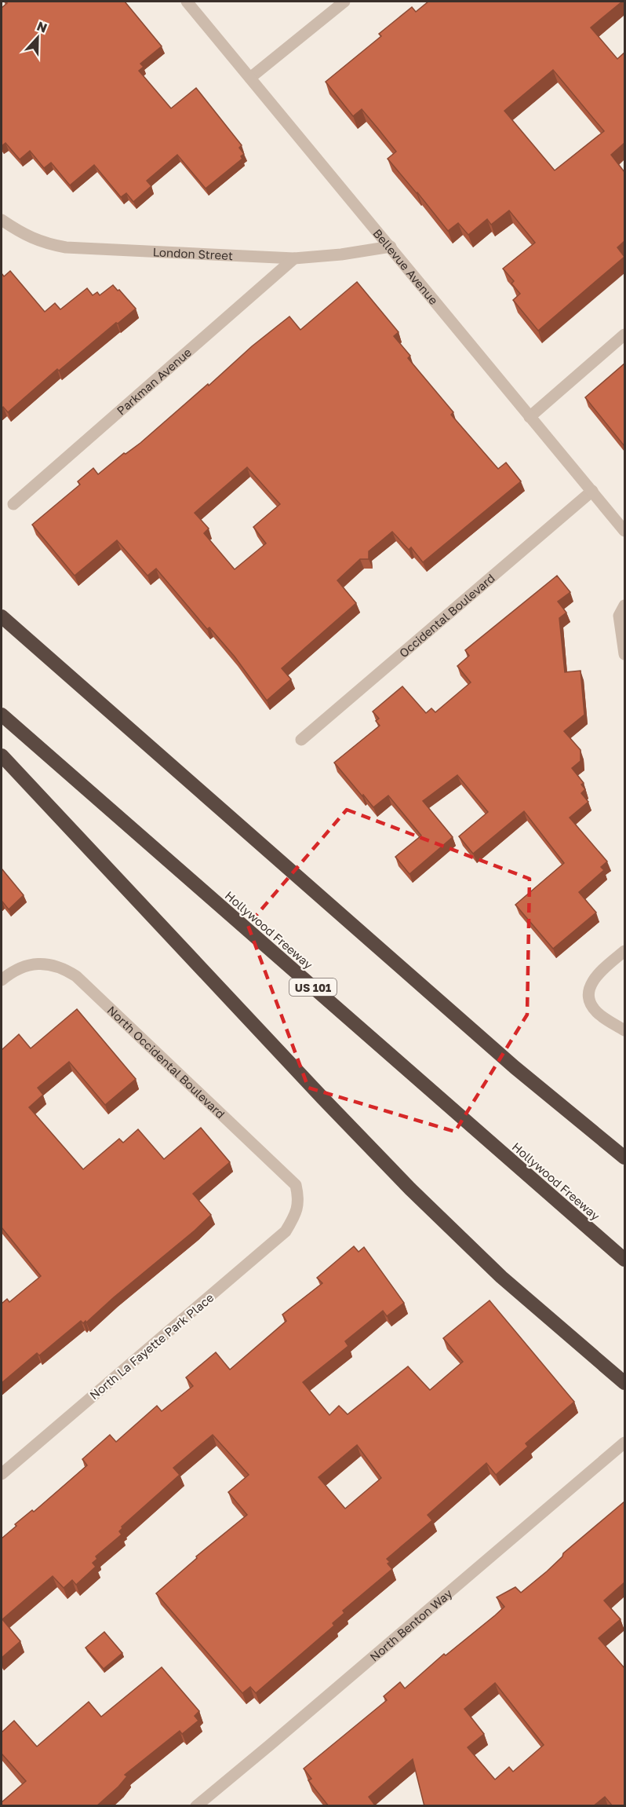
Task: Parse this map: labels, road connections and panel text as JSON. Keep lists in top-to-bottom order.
{
  "streets": {
    "highway": ["Hollywood Freeway", "US 101"],
    "street": [
      "London Street",
      "Bellevue Avenue",
      "Parkman Avenue",
      "Occidental Boulevard",
      "North Occidental Boulevard",
      "North La Fayette Park Place",
      "North Benton Way"
    ]
  },
  "crossings": [
    ["London Street", "Bellevue Avenue"],
    ["London Street", "Parkman Avenue"],
    ["Bellevue Avenue", "Occidental Boulevard"],
    ["North Occidental Boulevard", "North La Fayette Park Place"]
  ],
  "north": "top"
}
